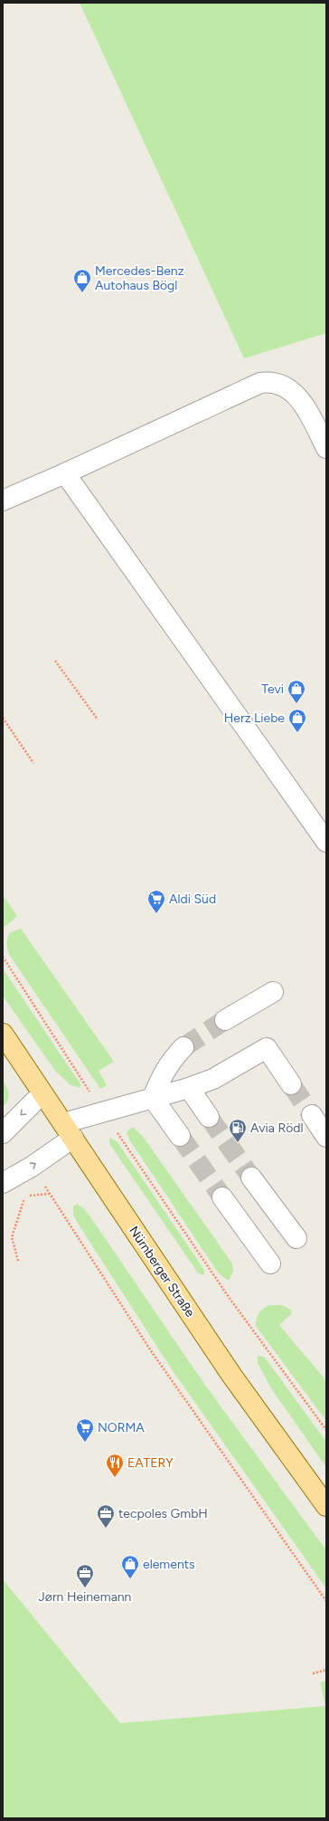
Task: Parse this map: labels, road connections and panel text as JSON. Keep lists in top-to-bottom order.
{
  "streets": {
    "main road": ["Nürnberger Straße"]
  },
  "places": {
    "shop": [
      "Mercedes-Benz Autohaus Bögl",
      "Tevi",
      "Herz Liebe",
      "elements"
    ],
    "supermarket": ["Aldi Süd", "NORMA"],
    "fuel station": ["Avia Rödl"],
    "restaurant": ["EATERY"],
    "office": ["tecpoles GmbH", "Jørn Heinemann"]
  }
}
